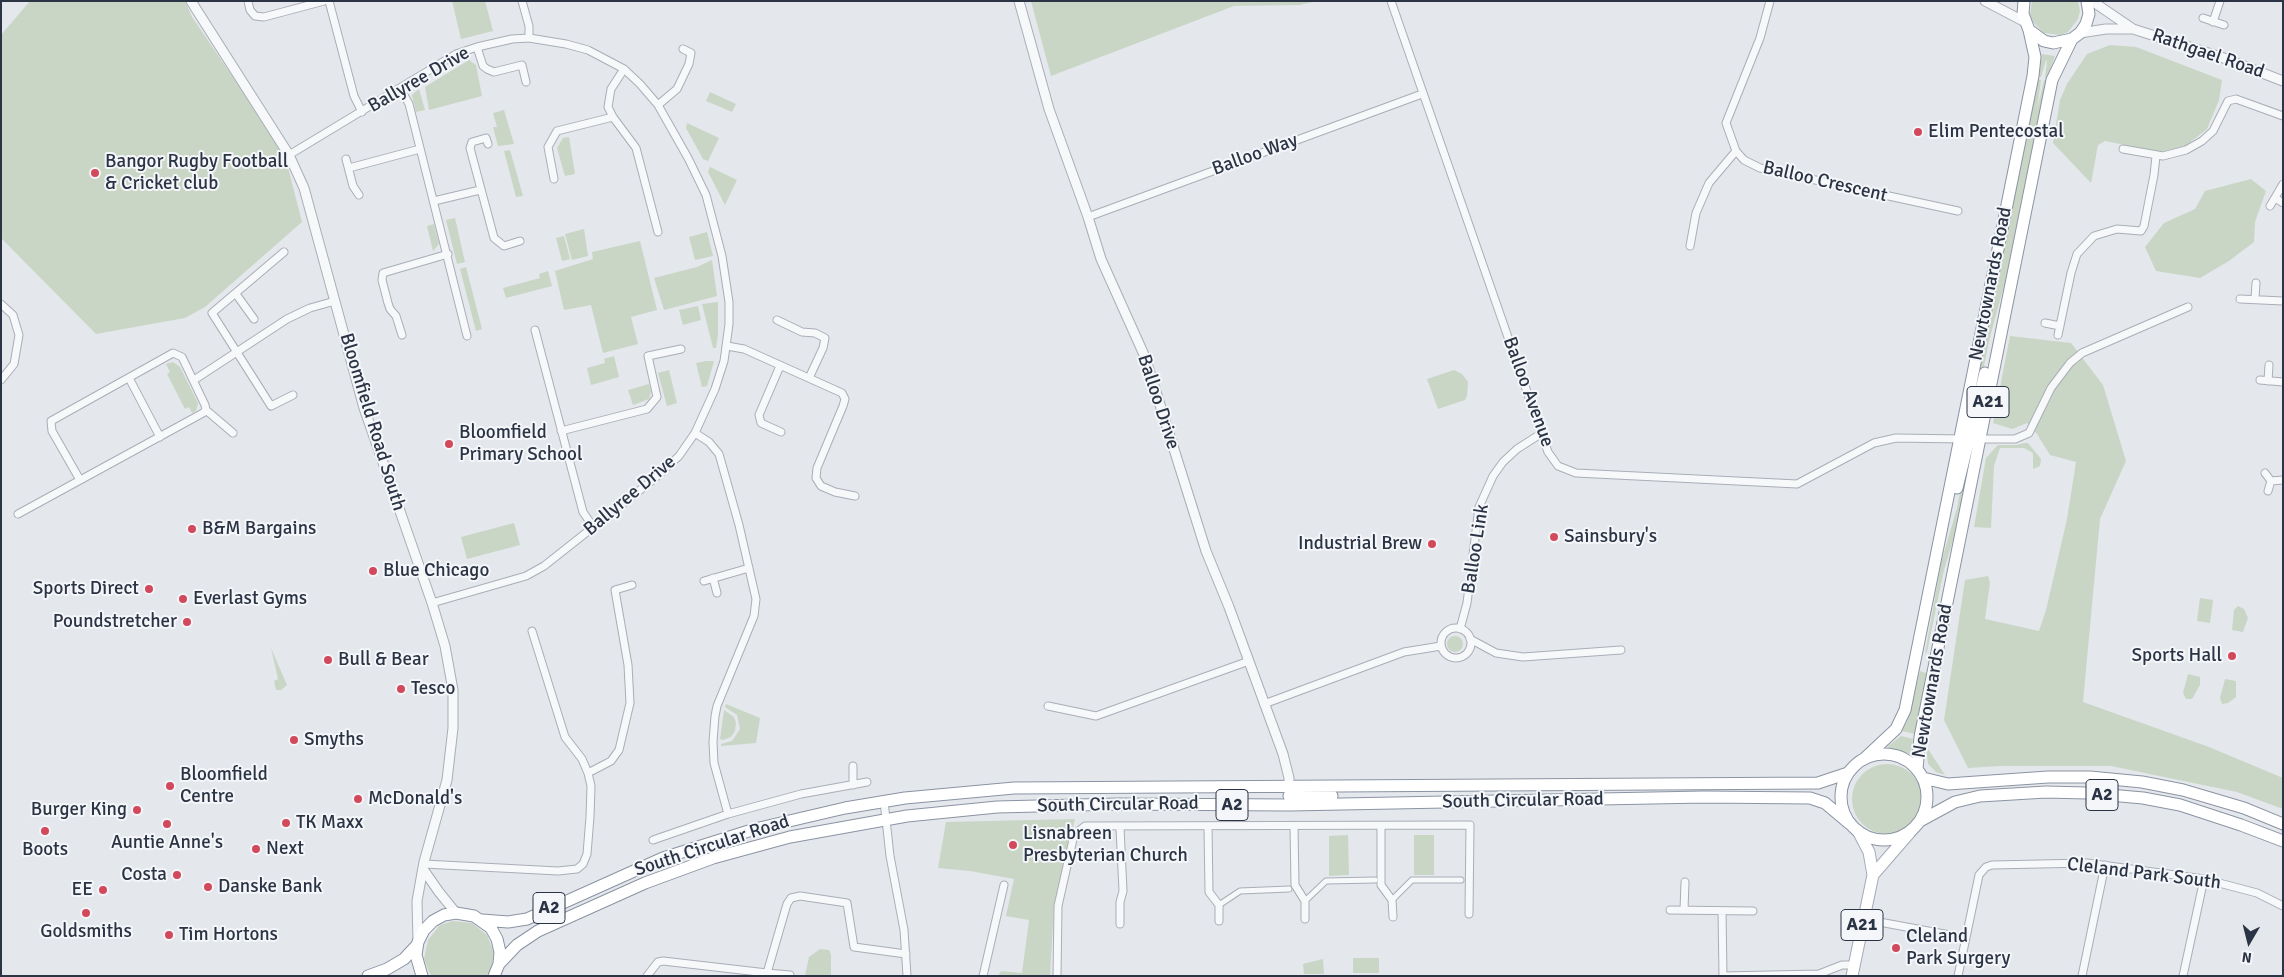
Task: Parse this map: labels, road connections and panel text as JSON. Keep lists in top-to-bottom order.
{
  "streets": {
    "main road": [
      "Newtownards Road",
      "A21",
      "A2",
      "South Circular Road"
    ],
    "street": [
      "Rathgael Road",
      "Ballyree Drive",
      "Balloo Way",
      "Balloo Crescent",
      "Balloo Avenue",
      "Balloo Drive",
      "Bloomfield Road South",
      "Balloo Link",
      "Cleland Park South"
    ]
  },
  "crossings": [
    ["Rathgael Road", "Newtownards Road"],
    ["Rathgael Road", "A21"],
    ["Ballyree Drive", "Bloomfield Road South"],
    ["Balloo Way", "Balloo Avenue"],
    ["Balloo Way", "Balloo Drive"],
    ["Newtownards Road", "Balloo Avenue"],
    ["Newtownards Road", "A21"],
    ["Newtownards Road", "A2"],
    ["Newtownards Road", "South Circular Road"],
    ["Balloo Avenue", "Balloo Link"],
    ["Balloo Drive", "South Circular Road"],
    ["A21", "A2"],
    ["A21", "South Circular Road"],
    ["A2", "South Circular Road"]
  ],
  "places": [
    "Elim Pentecostal",
    "Bangor Rugby Football & Cricket club",
    "Bloomfield Primary School",
    "B&M Bargains",
    "Sainsbury's",
    "Industrial Brew",
    "Blue Chicago",
    "Sports Direct",
    "Everlast Gyms",
    "Poundstretcher",
    "Sports Hall",
    "Bull & Bear",
    "Tesco",
    "Smyths",
    "Bloomfield Centre",
    "McDonald's",
    "Burger King",
    "TK Maxx",
    "Auntie Anne's",
    "Boots",
    "Lisnabreen Presbyterian Church",
    "Next",
    "Costa",
    "Danske Bank",
    "EE",
    "Goldsmiths",
    "Tim Hortons",
    "Cleland Park Surgery"
  ],
  "north": "bottom"
}
